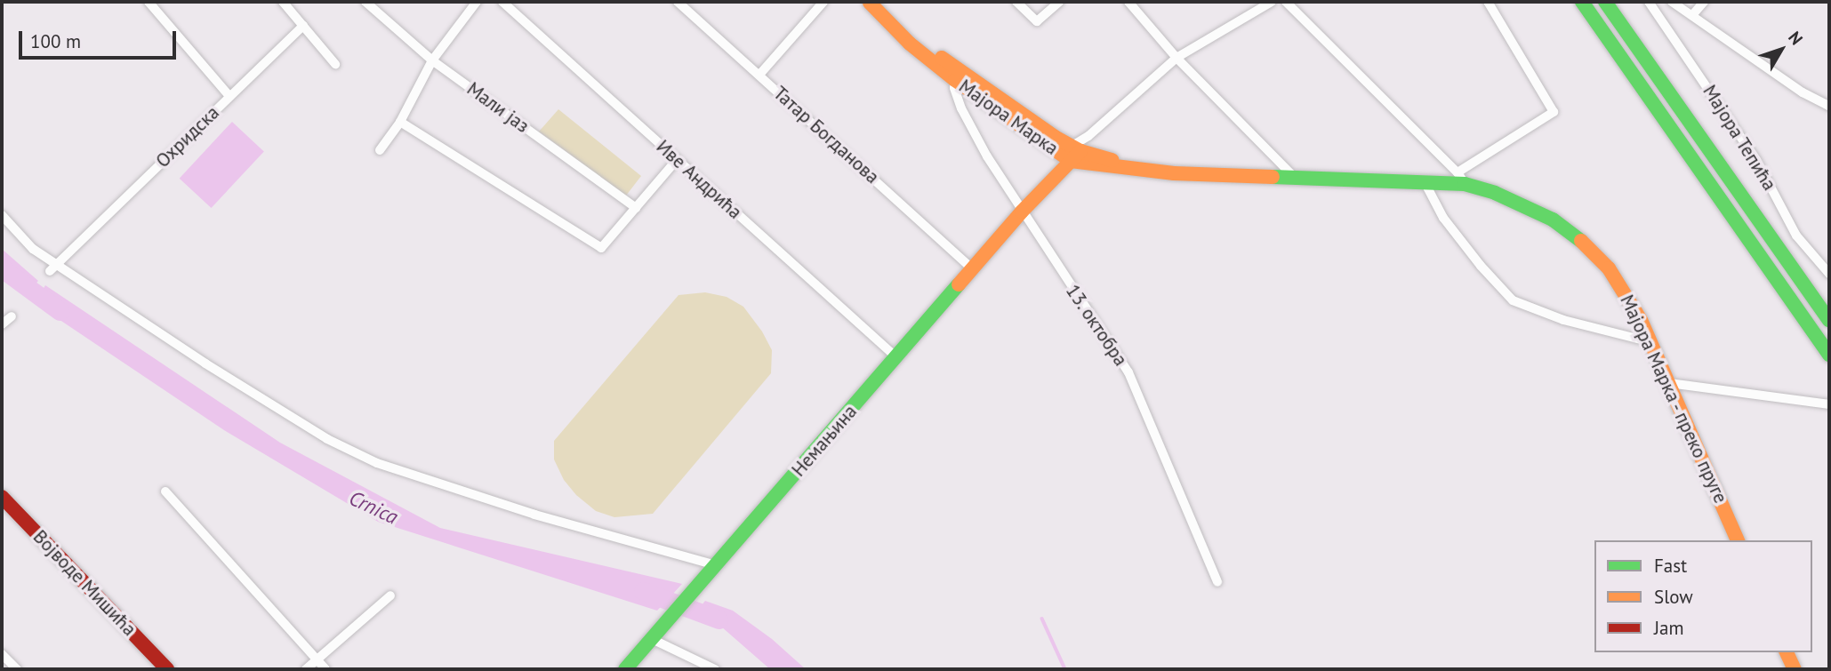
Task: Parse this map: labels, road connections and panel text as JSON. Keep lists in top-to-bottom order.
{
  "streets": {
    "main road": [
      "Мајора Марка",
      "Мајора Марка - преко пруге",
      "Немањина",
      "Војводе Мишића"
    ],
    "street": [
      "Мали јаз",
      "Татар Богданова",
      "Охридска",
      "Мајора Тепића",
      "Иве Андрића",
      "13. октобра"
    ]
  },
  "crossings": [
    ["Мајора Марка", "13. октобра"],
    ["Мајора Марка", "Мајора Марка - преко пруге"],
    ["Мајора Марка", "Немањина"],
    ["Татар Богданова", "Немањина"],
    ["Иве Андрића", "Немањина"],
    ["13. октобра", "Немањина"]
  ],
  "water": ["Crnica"],
  "legend": ["Fast", "Slow", "Jam"],
  "scale_bar": "100 m",
  "north": "top right"
}
